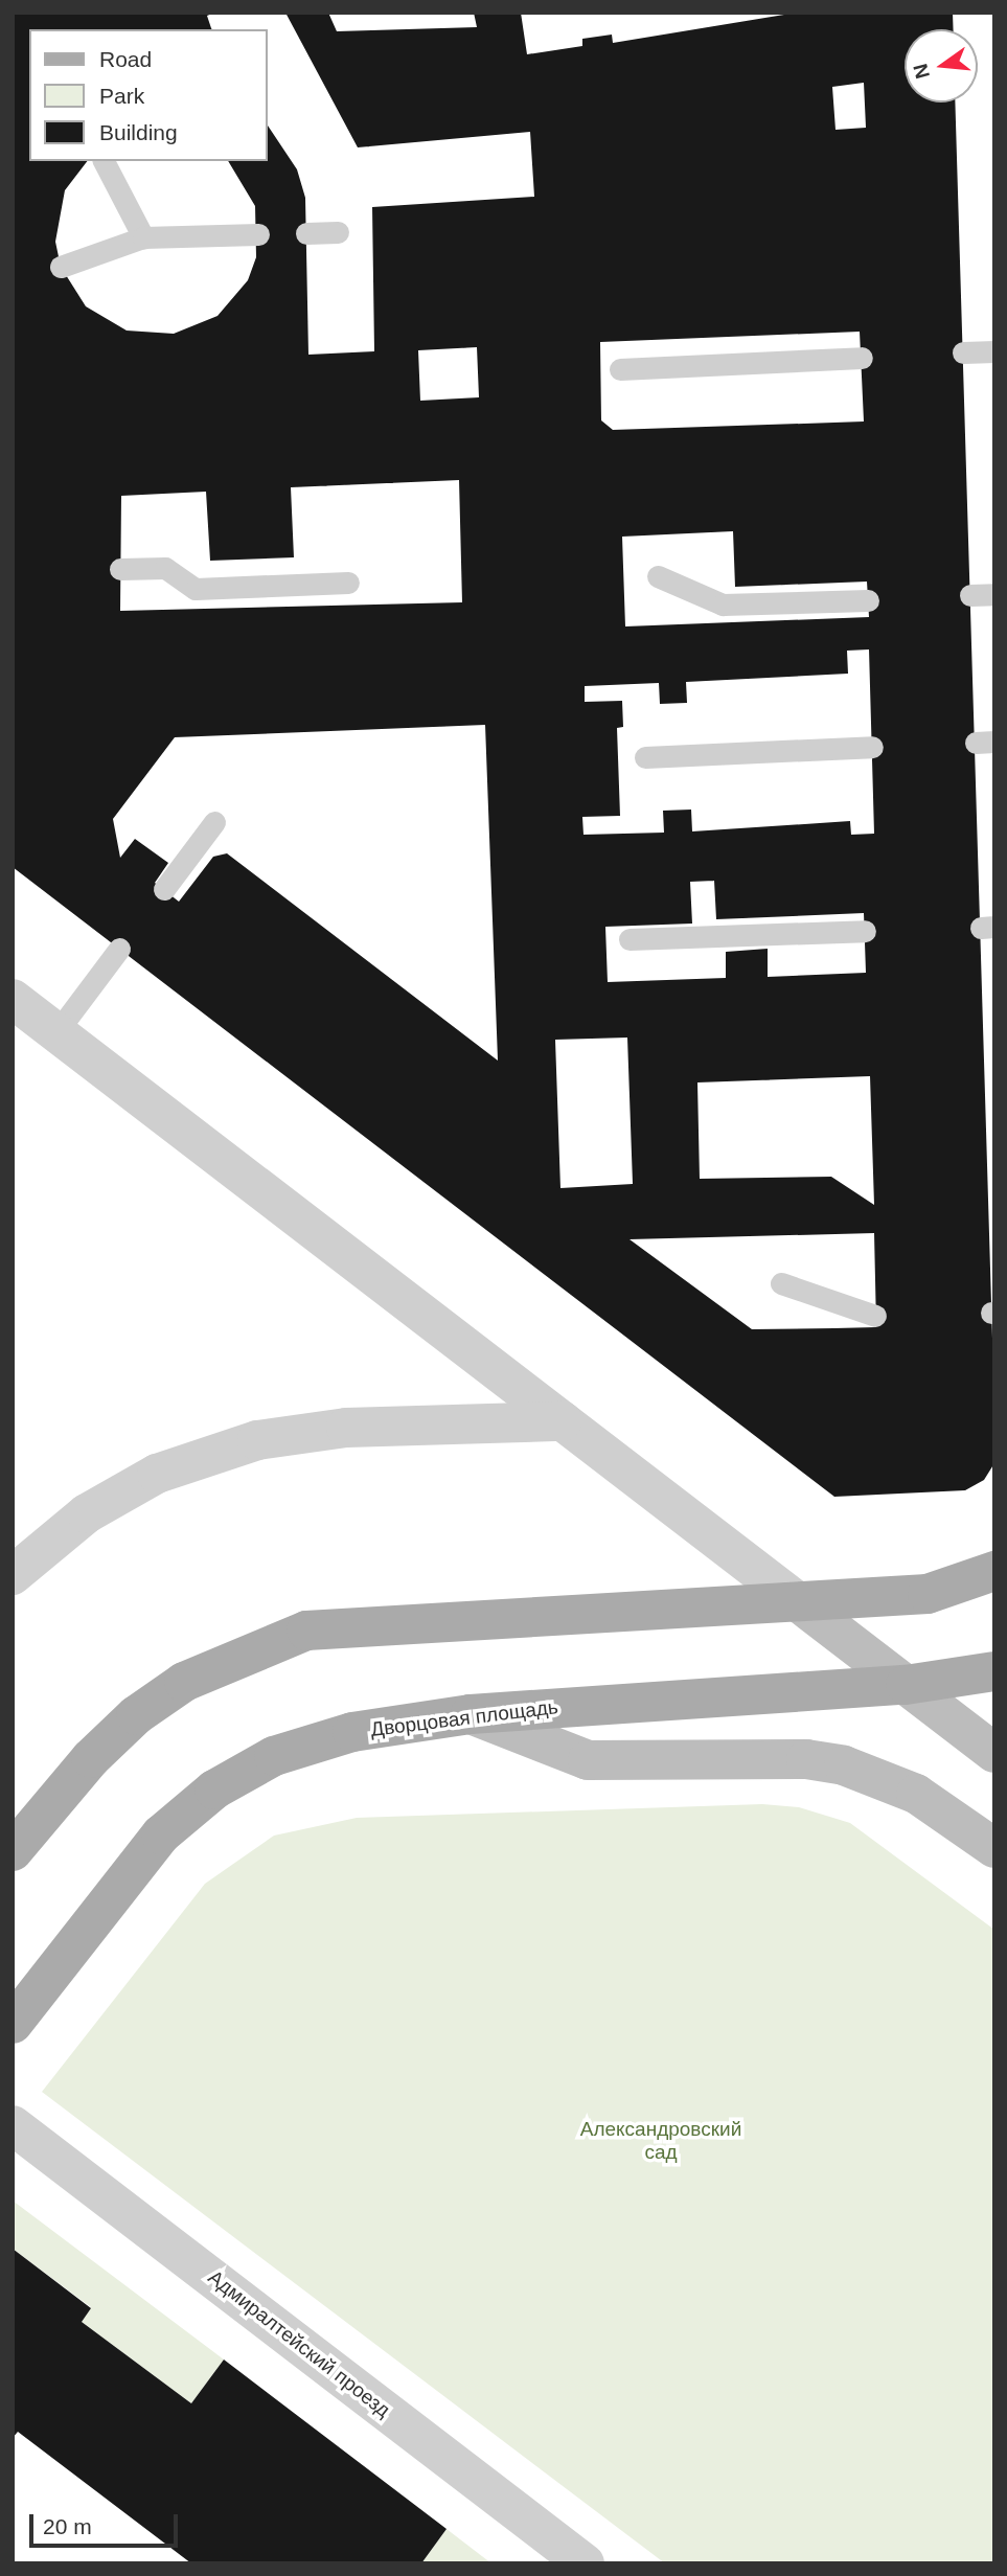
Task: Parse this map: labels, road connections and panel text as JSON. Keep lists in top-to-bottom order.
{
  "streets": {
    "main road": ["Дворцовая площадь"],
    "street": ["Адмиралтейский проезд"]
  },
  "parks": ["Александровский сад"],
  "legend": ["Road", "Park", "Building"],
  "scale_bar": "20 m",
  "north": "left"
}
